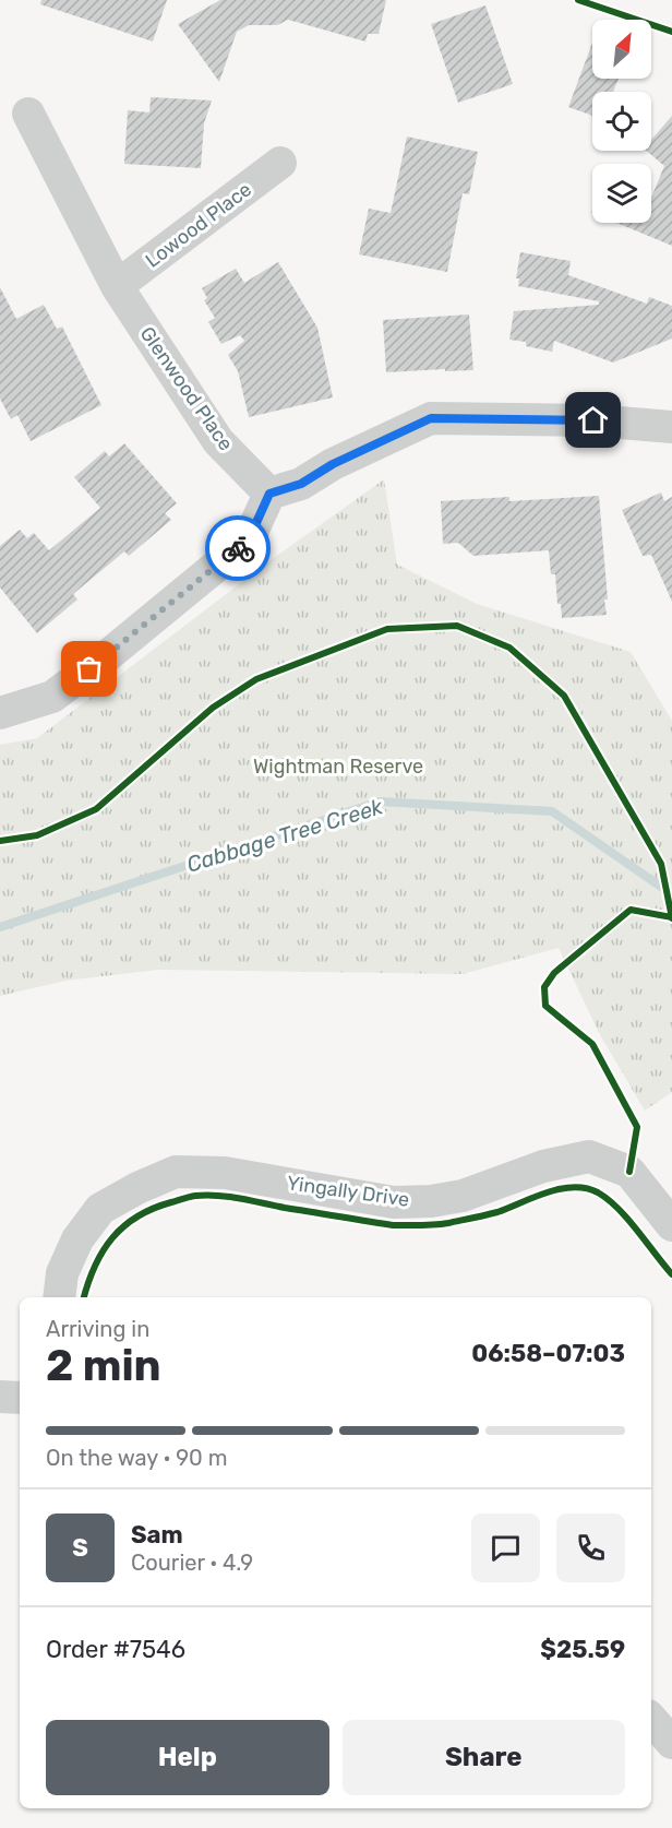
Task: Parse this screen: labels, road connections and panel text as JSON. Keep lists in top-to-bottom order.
{
  "streets": {
    "street": ["Lowood Place", "Glenwood Place", "Yingally Drive"]
  },
  "crossings": [
    ["Lowood Place", "Glenwood Place"]
  ],
  "water": ["Cabbage Tree Creek"],
  "parks": ["Wightman Reserve"],
  "north": "top right",
  "page": {
    "heading": ["2 min", "Arriving in", "06:58–07:03"],
    "panel": [
      "Sam",
      "Courier · 4.9",
      "Order #7546",
      "$25.59"
    ],
    "bar": "On the way · 90 m",
    "round": "S",
    "buttons": ["Help", "Share"]
  }
}
